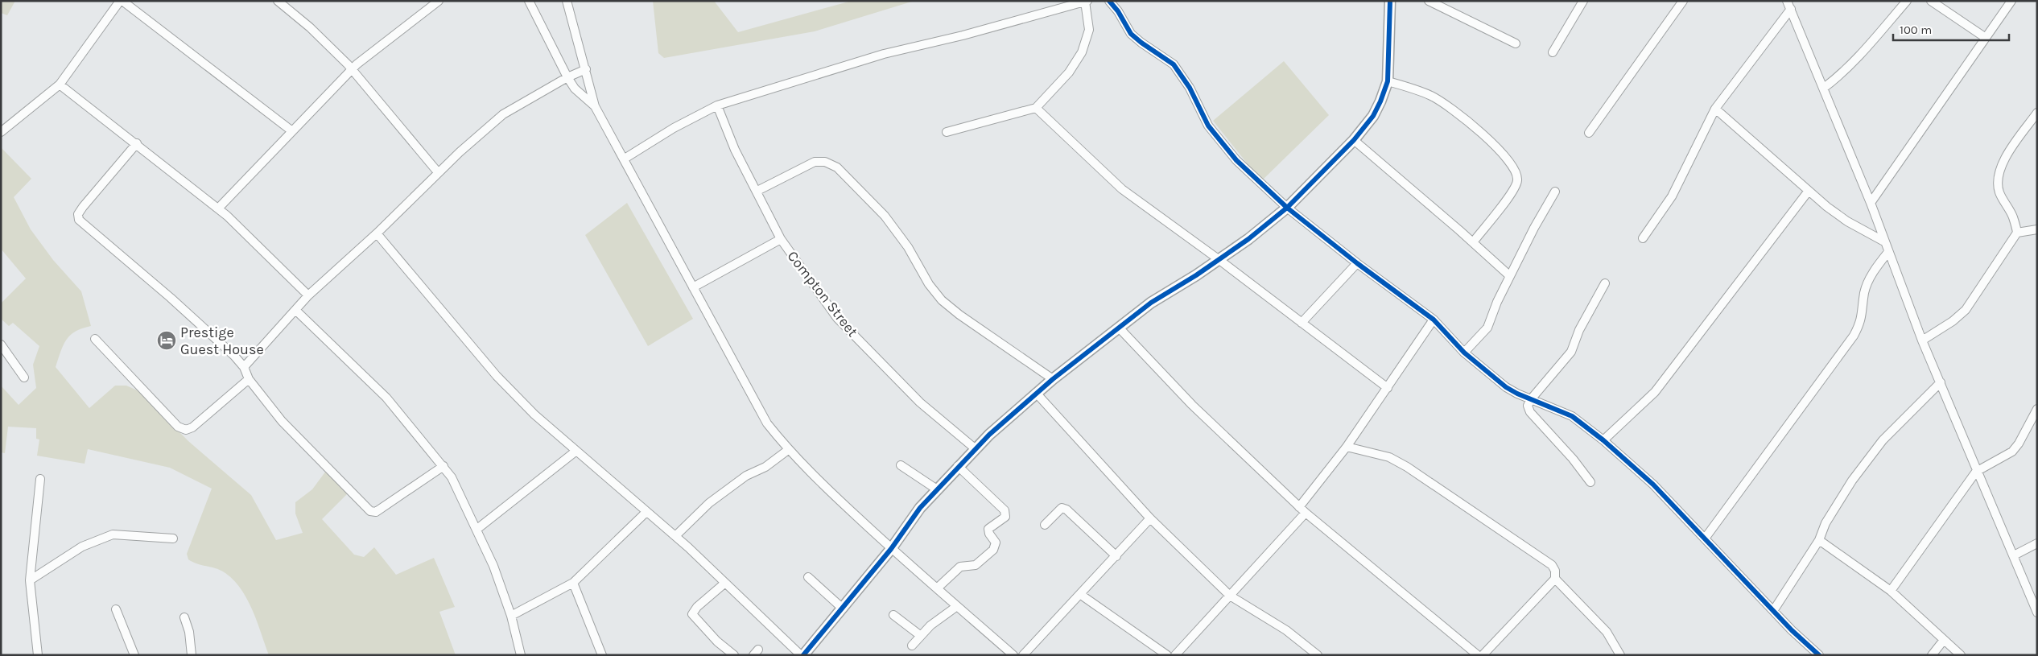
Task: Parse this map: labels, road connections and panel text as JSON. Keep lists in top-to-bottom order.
{
  "streets": {
    "street": ["Compton Street"]
  },
  "places": {
    "hotel": ["Prestige Guest House"]
  },
  "scale_bar": "100 m"
}
